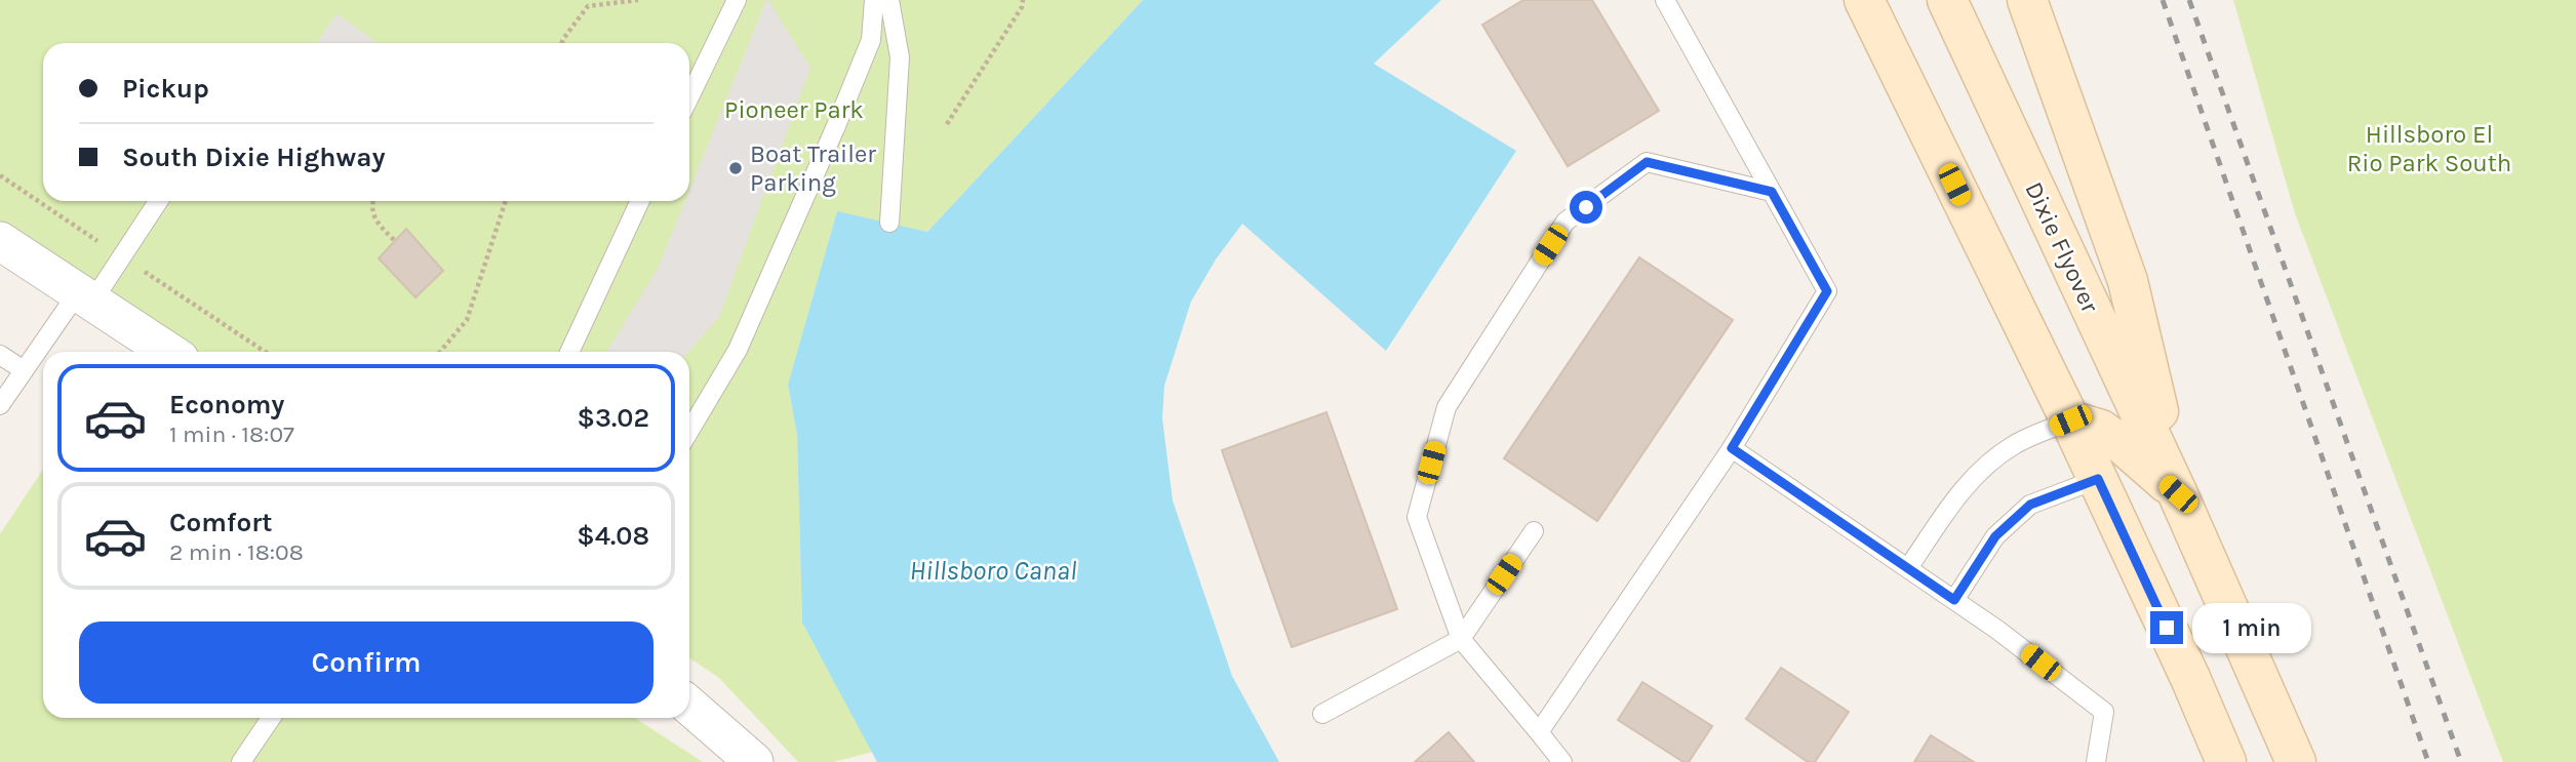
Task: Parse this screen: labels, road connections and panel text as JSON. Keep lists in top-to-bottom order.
{
  "streets": {
    "main road": ["Dixie Flyover"]
  },
  "water": ["Hillsboro Canal"],
  "parks": ["Pioneer Park", "Hillsboro El Rio Park South"],
  "places": ["Boat Trailer Parking"],
  "page": {
    "banner": ["Pickup", "South Dixie Highway"],
    "list": [
      {
        "name": "Economy",
        "note": "1 min · 18:07",
        "value": "$3.02"
      },
      {
        "name": "Comfort",
        "note": "2 min · 18:08",
        "value": "$4.08"
      }
    ],
    "bubble": "1 min",
    "buttons": "Confirm"
  }
}
